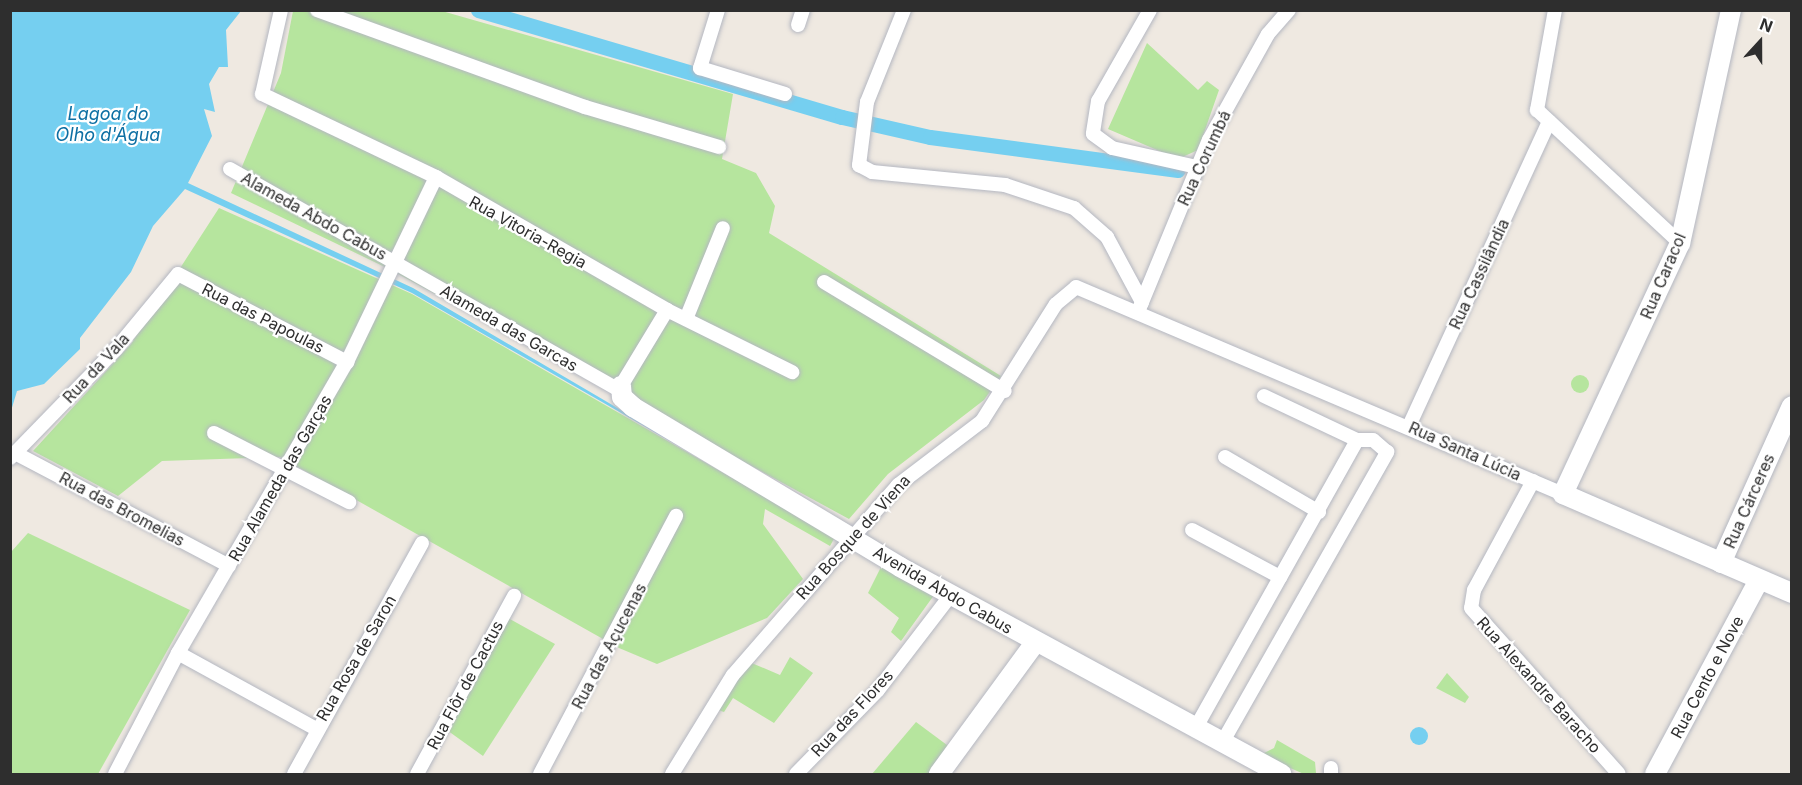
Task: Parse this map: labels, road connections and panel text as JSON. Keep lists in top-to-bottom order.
{
  "streets": {
    "street": [
      "Rua Corumbá",
      "Alameda Abdo Cabus",
      "Rua Vitoria-Regia",
      "Rua Cassilândia",
      "Rua Caracol",
      "Rua das Papoulas",
      "Alameda das Garcas",
      "Rua da Vala",
      "Rua Santa Lúcia",
      "Rua Alameda das Garças",
      "Rua Cárceres",
      "Rua das Bromelias",
      "Rua Bosque de Viena",
      "Avenida Abdo Cabus",
      "Rua das Açucenas",
      "Rua Rosa de Saron",
      "Rua Cento e Nove",
      "Rua Flôr de Cactus",
      "Rua Alexandre Baracho",
      "Rua das Flores"
    ]
  },
  "crossings": [
    ["Rua Corumbá", "Rua Santa Lúcia"],
    ["Rua Corumbá", "Rua Bosque de Viena"],
    ["Alameda Abdo Cabus", "Alameda das Garcas"],
    ["Alameda Abdo Cabus", "Rua Alameda das Garças"],
    ["Rua Vitoria-Regia", "Rua Alameda das Garças"],
    ["Rua Cassilândia", "Rua Santa Lúcia"],
    ["Rua Caracol", "Rua Santa Lúcia"],
    ["Rua das Papoulas", "Rua da Vala"],
    ["Rua das Papoulas", "Rua Alameda das Garças"],
    ["Alameda das Garcas", "Rua Alameda das Garças"],
    ["Alameda das Garcas", "Avenida Abdo Cabus"],
    ["Rua da Vala", "Rua das Bromelias"],
    ["Rua Santa Lúcia", "Rua Cárceres"],
    ["Rua Santa Lúcia", "Rua Bosque de Viena"],
    ["Rua Santa Lúcia", "Rua Cento e Nove"],
    ["Rua Santa Lúcia", "Rua Alexandre Baracho"],
    ["Rua Alameda das Garças", "Rua das Bromelias"],
    ["Rua Bosque de Viena", "Avenida Abdo Cabus"],
    ["Avenida Abdo Cabus", "Rua das Flores"]
  ],
  "water": ["Lagoa do Olho d'Água"],
  "north": "top"
}
